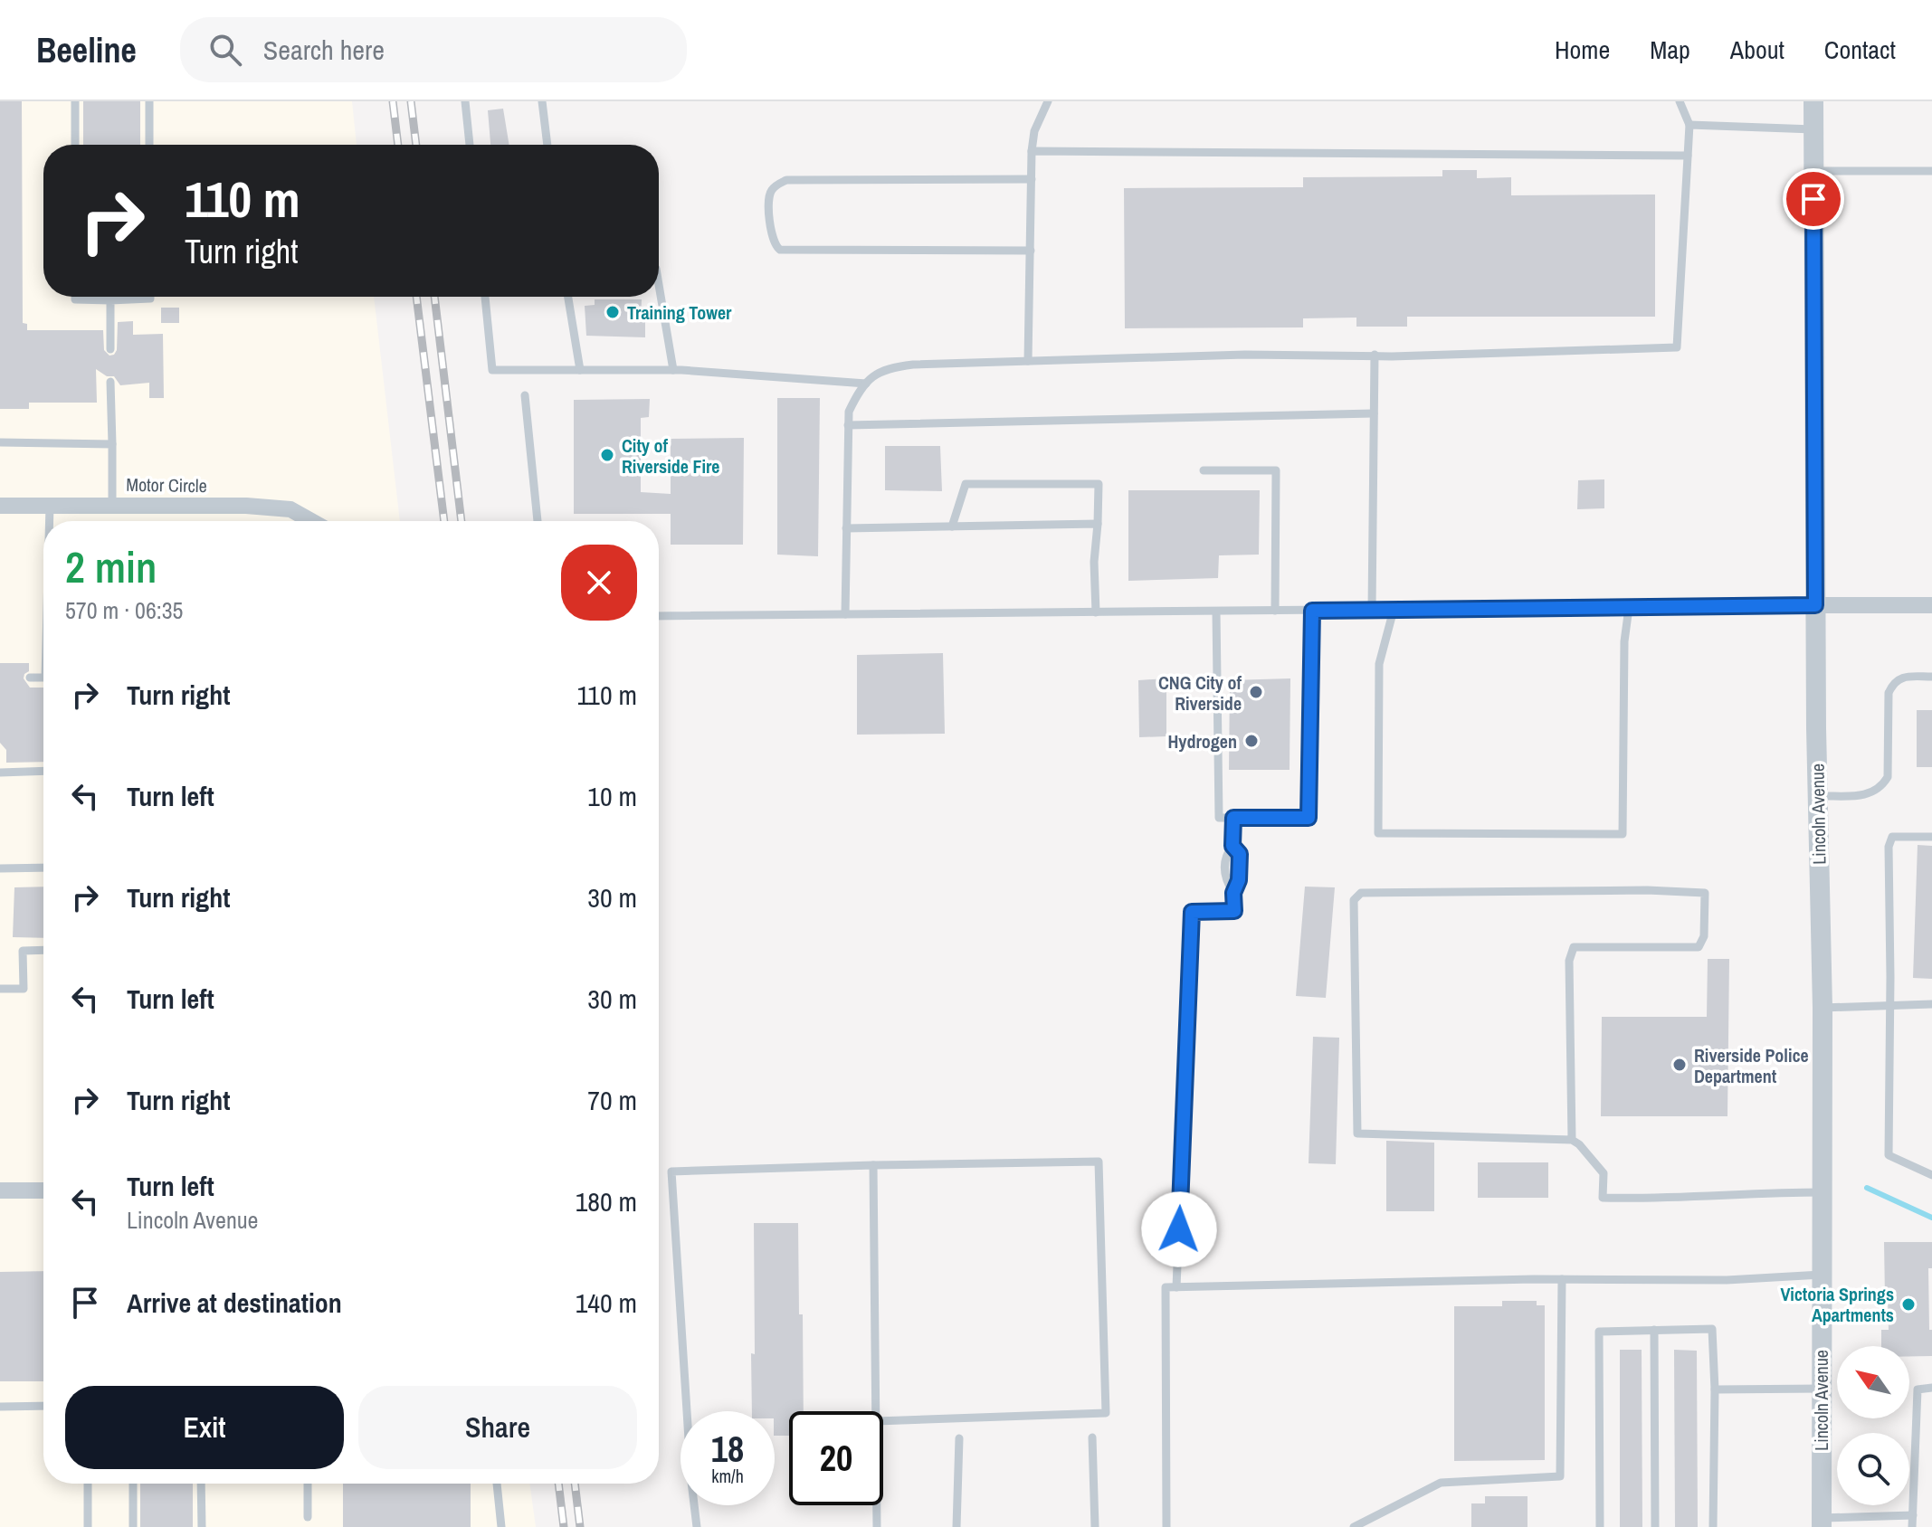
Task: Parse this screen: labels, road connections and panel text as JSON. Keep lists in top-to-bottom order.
{
  "streets": {
    "street": ["Motor Circle", "Lincoln Avenue"]
  },
  "places": [
    "Training Tower",
    "City of Riverside Fire",
    "CNG City of Riverside",
    "Hydrogen",
    "Riverside Police Department",
    "Victoria Springs Apartments"
  ],
  "north": "top left",
  "page": {
    "header": "Beeline",
    "search": "Search here",
    "nav": [
      "Home",
      "Map",
      "About",
      "Contact"
    ],
    "turn": ["110 m", "Turn right"],
    "heading": ["2 min", "570 m · 06:35"],
    "list": [
      {
        "name": "Turn right",
        "value": "110 m"
      },
      {
        "name": "Turn left",
        "value": "10 m"
      },
      {
        "name": "Turn right",
        "value": "30 m"
      },
      {
        "name": "Turn left",
        "value": "30 m"
      },
      {
        "name": "Turn right",
        "value": "70 m"
      },
      {
        "name": "Turn left",
        "note": "Lincoln Avenue",
        "value": "180 m"
      },
      {
        "name": "Arrive at destination",
        "value": "140 m"
      }
    ],
    "buttons": ["Exit", "Share"],
    "speed": "18 km/h",
    "limit": "20"
  }
}
